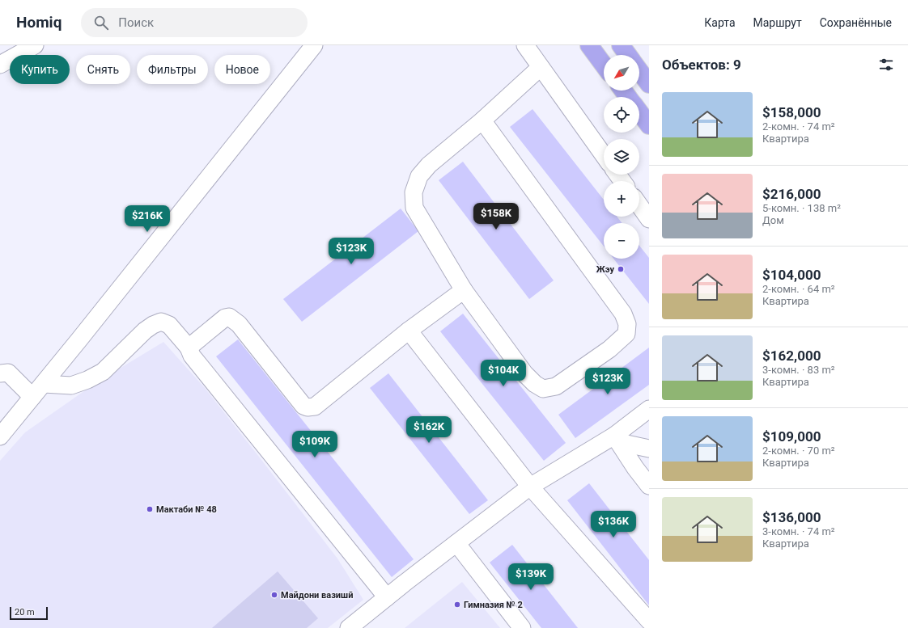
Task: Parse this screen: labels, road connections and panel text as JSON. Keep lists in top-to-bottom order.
{
  "places": [
    "Жэу",
    "Мактаби № 48",
    "Майдони вазишӣ",
    "Гимназия № 2"
  ],
  "scale_bar": "20 m",
  "north": "bottom left",
  "page": {
    "header": "Homiq",
    "search": "Поиск",
    "nav": ["Карта", "Маршрут", "Сохранённые"],
    "heading": "Объектов: 9",
    "map_buttons": ["+", "−"],
    "chip": [
      "Купить",
      "Снять",
      "Фильтры",
      "Новое"
    ],
    "list": [
      {
        "name": "$158,000",
        "note": "2-комн. · 74 m² · Квартира"
      },
      {
        "name": "$216,000",
        "note": "5-комн. · 138 m² · Дом"
      },
      {
        "name": "$104,000",
        "note": "2-комн. · 64 m² · Квартира"
      },
      {
        "name": "$162,000",
        "note": "3-комн. · 83 m² · Квартира"
      },
      {
        "name": "$109,000",
        "note": "2-комн. · 70 m² · Квартира"
      },
      {
        "name": "$136,000",
        "note": "3-комн. · 74 m² · Квартира"
      }
    ],
    "price": [
      "$158K",
      "$216K",
      "$123K",
      "$104K",
      "$123K",
      "$162K",
      "$109K",
      "$136K",
      "$139K"
    ],
    "scale": "20 m"
  }
}
